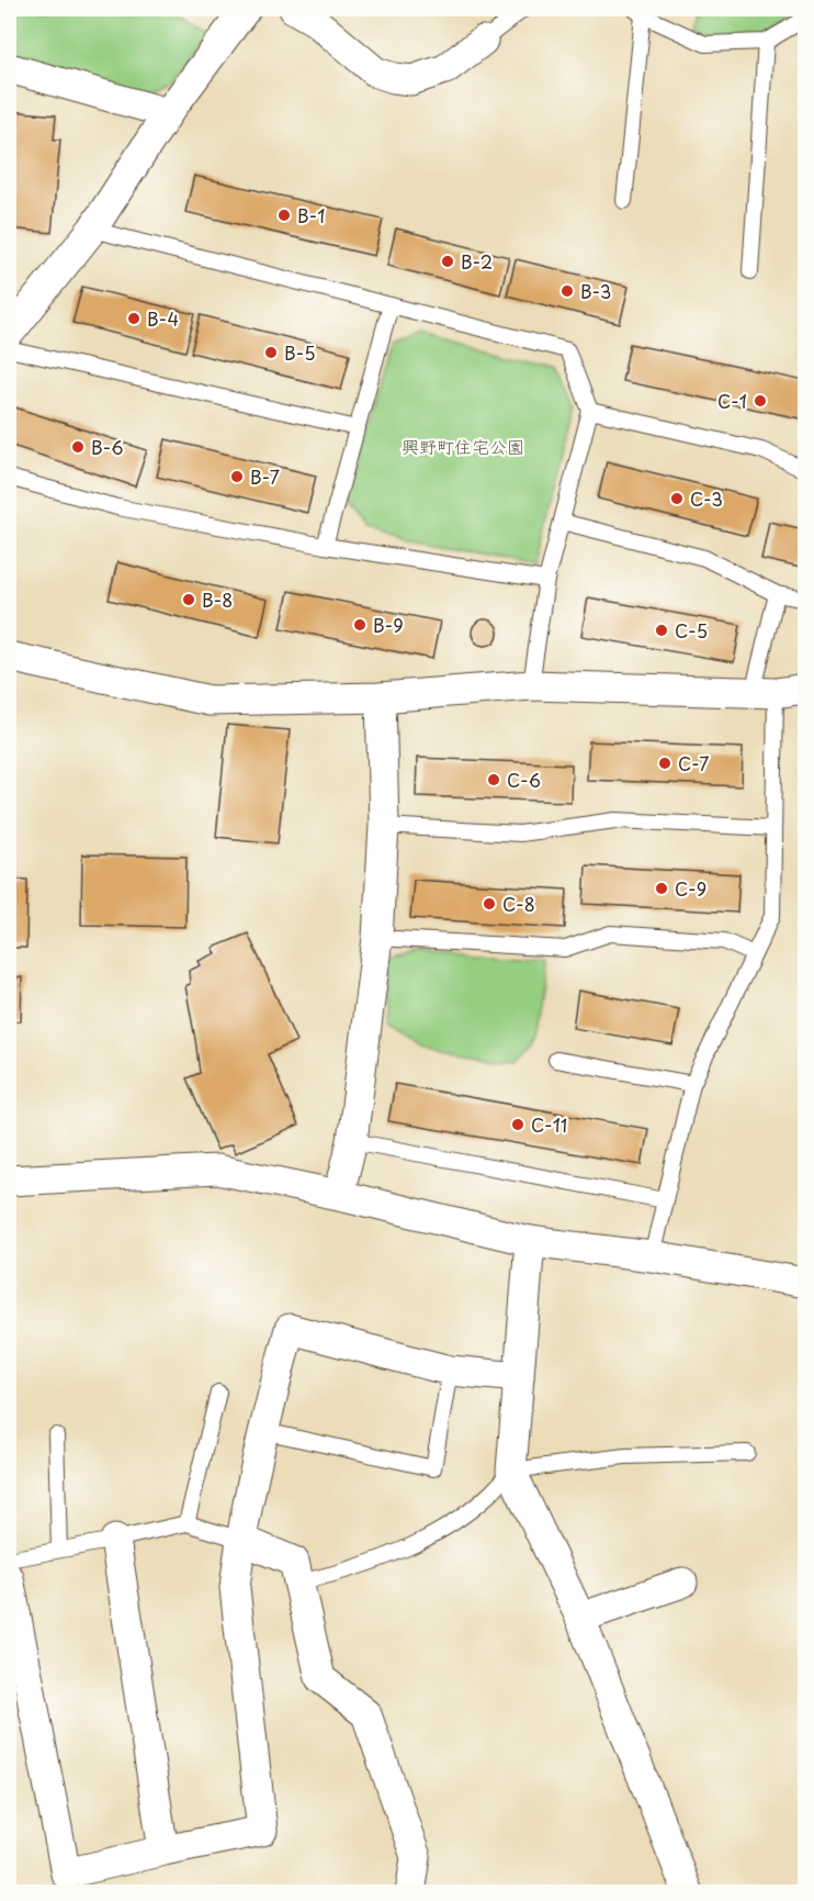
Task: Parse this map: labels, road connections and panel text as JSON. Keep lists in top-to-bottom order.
{
  "parks": ["興野町住宅公園"],
  "places": [
    "B-1",
    "B-2",
    "B-3",
    "B-4",
    "B-5",
    "C-1",
    "B-6",
    "B-7",
    "C-3",
    "B-8",
    "B-9",
    "C-5",
    "C-7",
    "C-6",
    "C-9",
    "C-8",
    "C-11"
  ]
}
